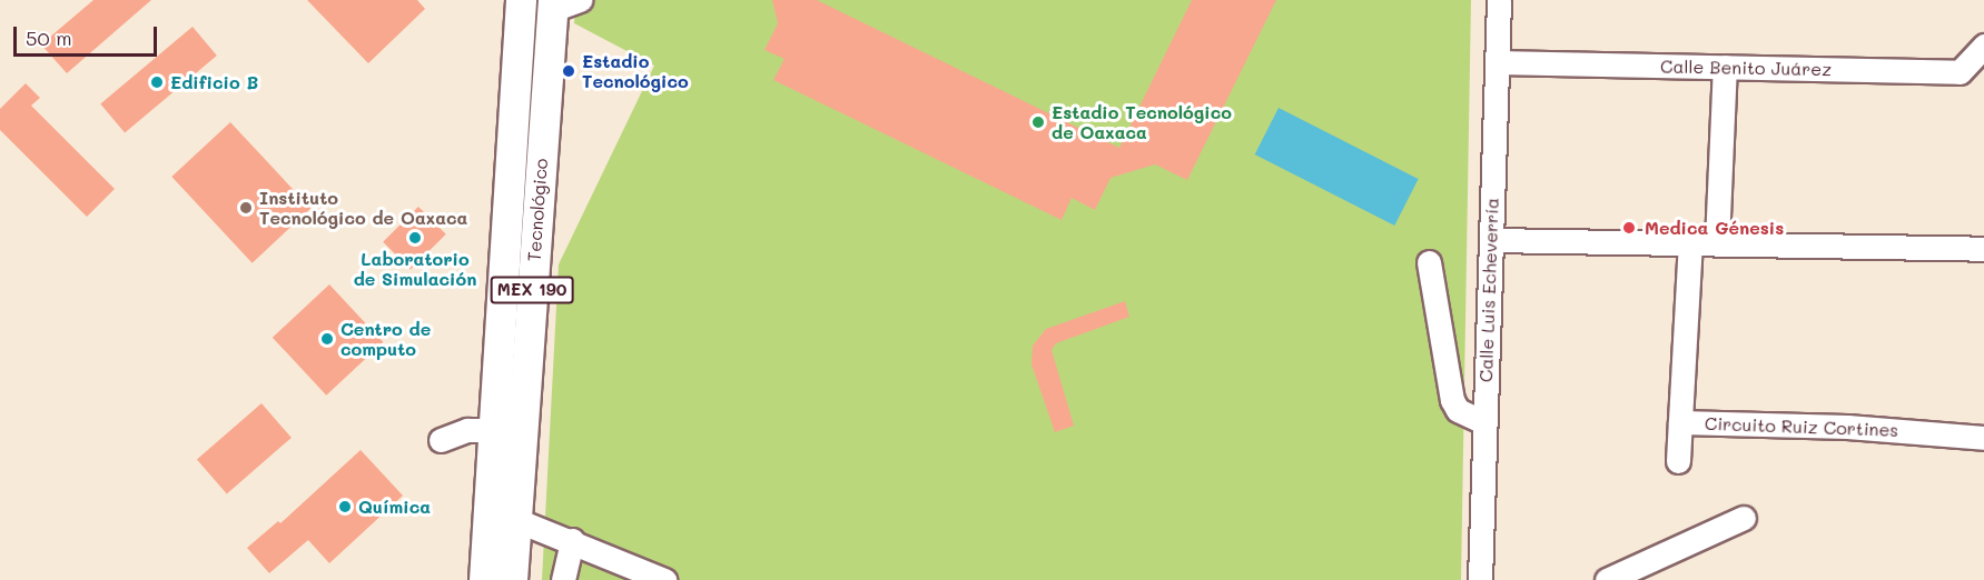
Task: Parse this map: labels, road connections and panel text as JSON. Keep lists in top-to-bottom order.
{
  "streets": {
    "main road": ["Tecnológico", "MEX 190"],
    "street": ["Calle Benito Juárez", "Calle Luis Echeverría", "Circuito Ruiz Cortines"]
  },
  "crossings": [
    ["Calle Benito Juárez", "Calle Luis Echeverría"]
  ],
  "places": [
    "Estadio Tecnológico",
    "Edificio B",
    "Estadio Tecnológico de Oaxaca",
    "Instituto Tecnológico de Oaxaca",
    "Medica Génesis",
    "Laboratorio de Simulación",
    "Centro de computo",
    "Química"
  ],
  "scale_bar": "50 m"
}
